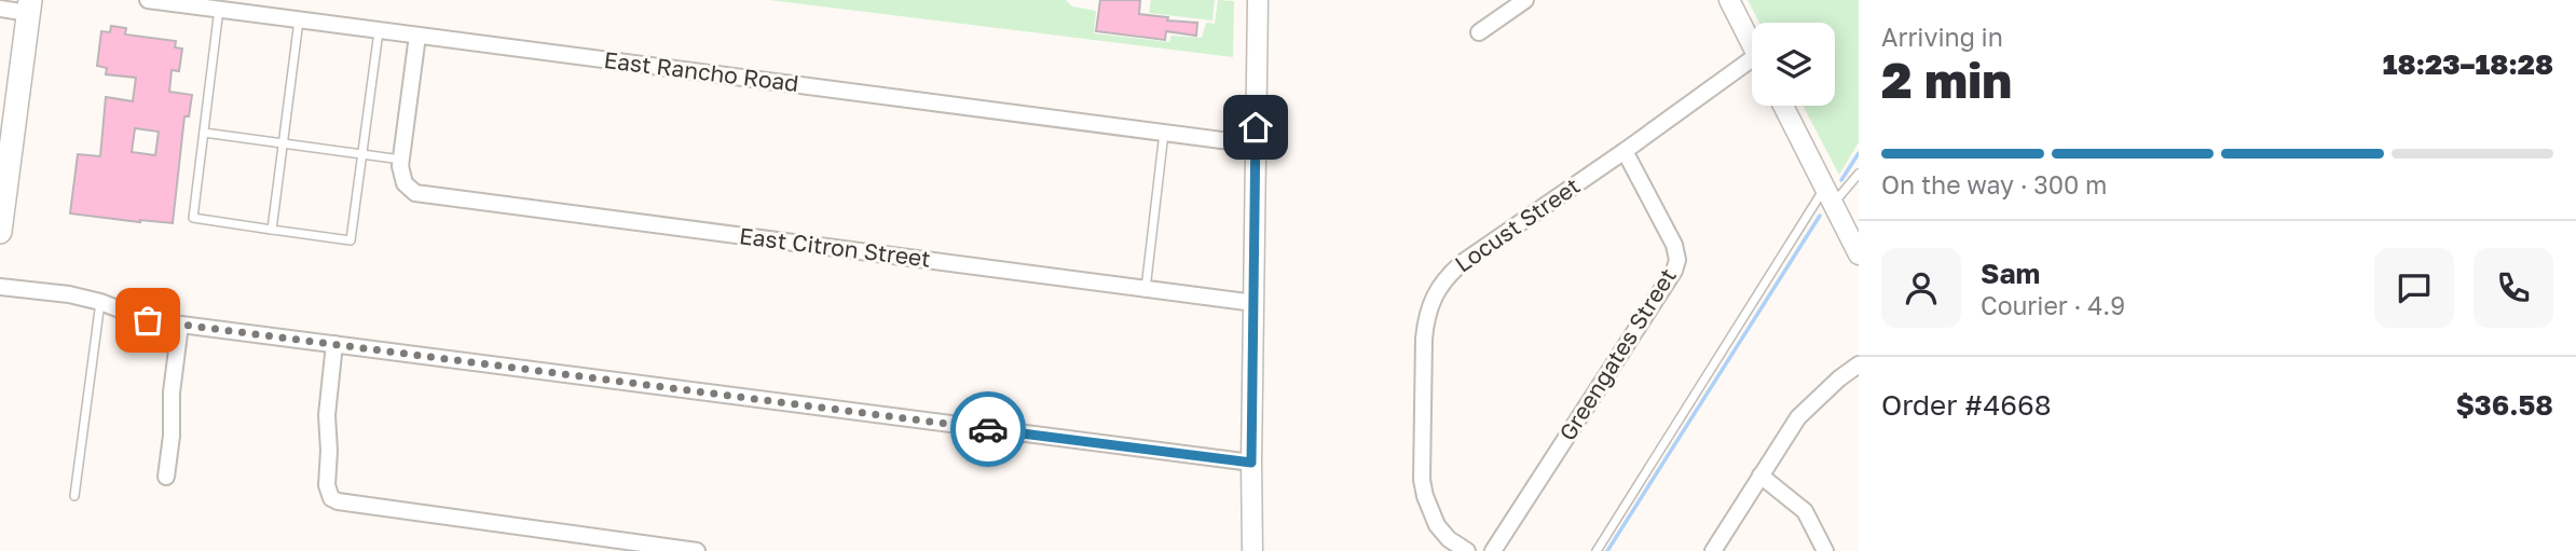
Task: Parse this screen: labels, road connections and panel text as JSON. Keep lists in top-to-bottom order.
{
  "streets": {
    "street": [
      "East Rancho Road",
      "Locust Street",
      "East Citron Street",
      "Greengates Street"
    ]
  },
  "crossings": [
    ["Locust Street", "Greengates Street"]
  ],
  "page": {
    "heading": ["2 min", "Arriving in", "18:23–18:28"],
    "panel": [
      "Sam",
      "Courier · 4.9",
      "Order #4668",
      "$36.58"
    ],
    "bar": "On the way · 300 m"
  }
}
